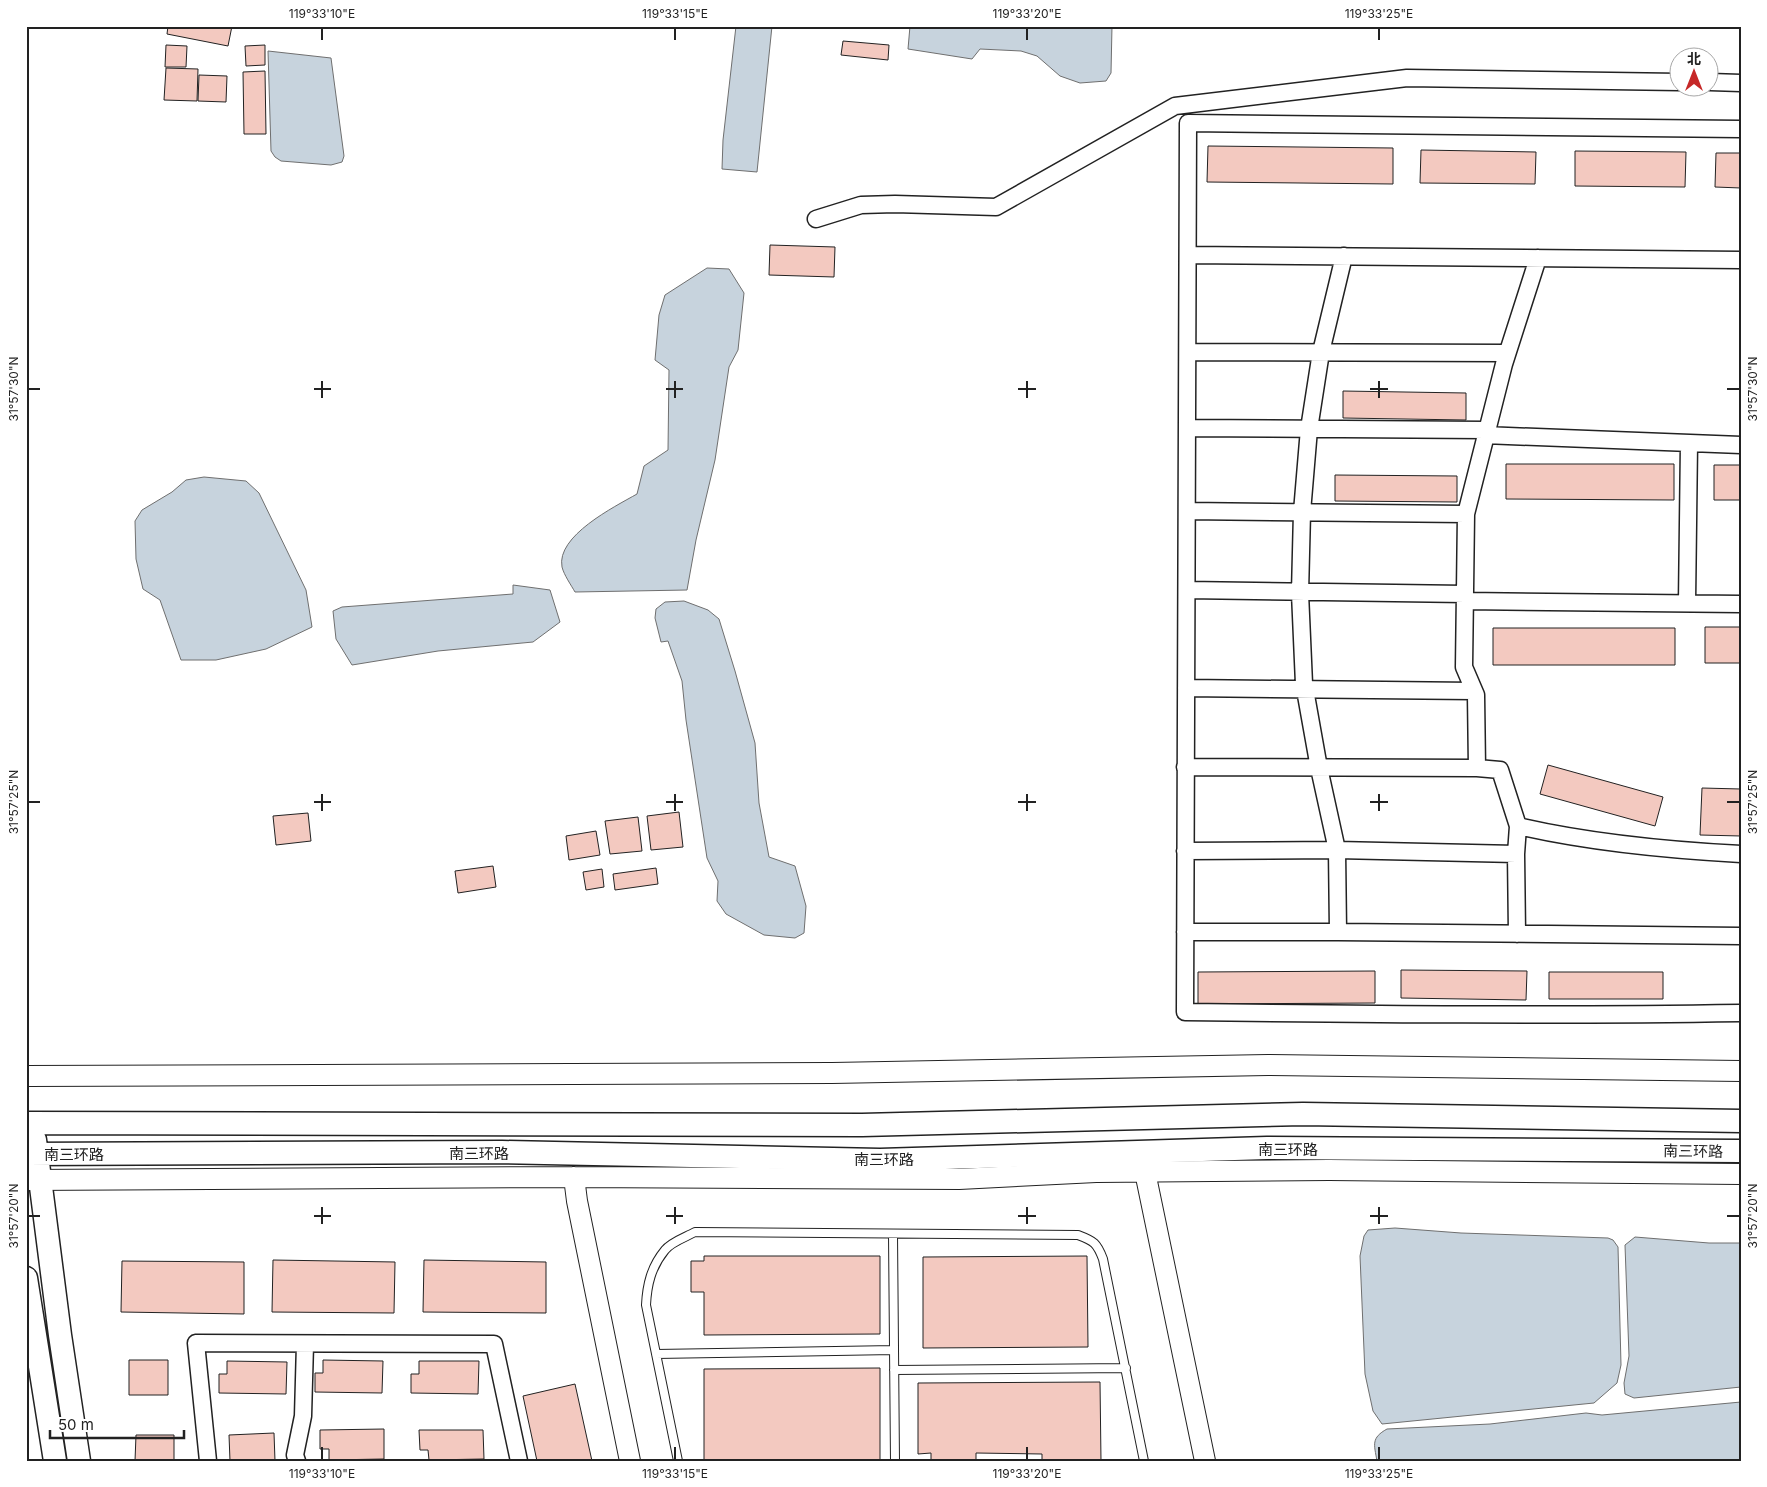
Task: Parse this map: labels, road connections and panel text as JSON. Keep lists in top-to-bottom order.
{
  "streets": {
    "main road": ["南三环路"]
  },
  "scale_bar": "50 m",
  "north": "top",
  "coordinates": [
    "119°33'10\"E",
    "119°33'15\"E",
    "119°33'20\"E",
    "119°33'25\"E",
    "31°57'30\"N",
    "31°57'25\"N",
    "31°57'20\"N"
  ]
}
